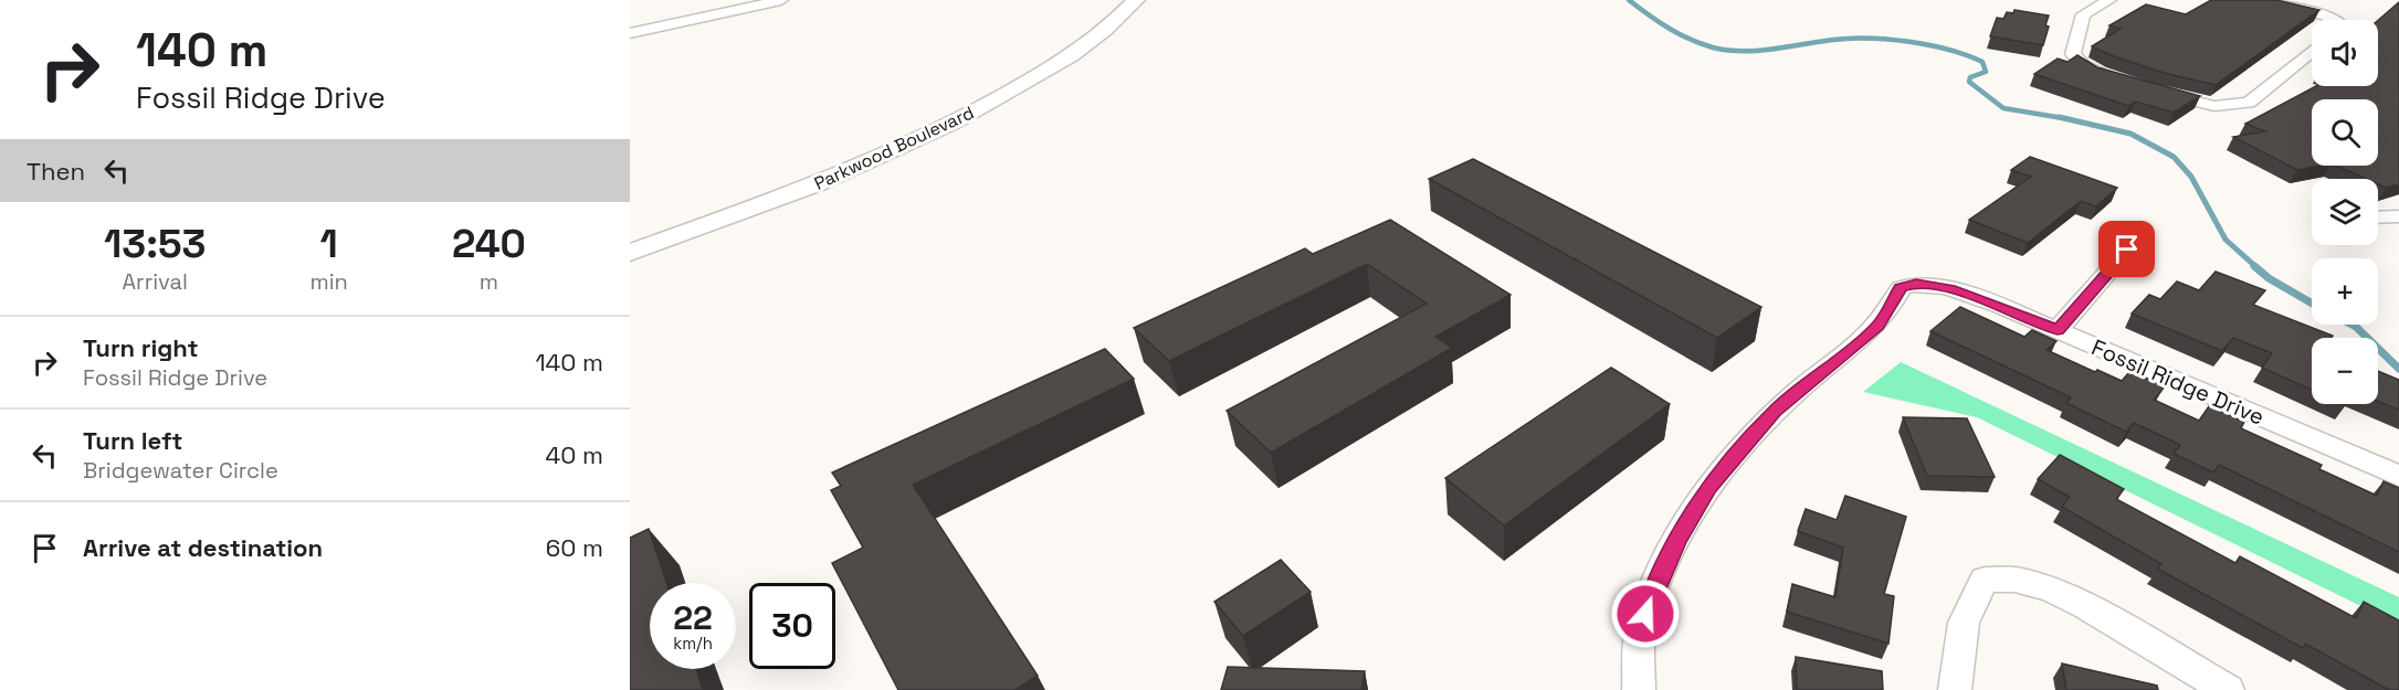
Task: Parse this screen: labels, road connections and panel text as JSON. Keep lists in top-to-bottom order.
{
  "streets": {
    "main road": ["Parkwood Boulevard"],
    "street": ["Fossil Ridge Drive"]
  },
  "page": {
    "turn": ["140 m", "Fossil Ridge Drive"],
    "map_buttons": ["+", "−"],
    "then": "Then",
    "eta": [
      "13:53",
      "Arrival",
      "1",
      "min",
      "240",
      "m"
    ],
    "list": [
      {
        "name": "Turn right",
        "note": "Fossil Ridge Drive",
        "value": "140 m"
      },
      {
        "name": "Turn left",
        "note": "Bridgewater Circle",
        "value": "40 m"
      },
      {
        "name": "Arrive at destination",
        "value": "60 m"
      }
    ],
    "speed": "22 km/h",
    "limit": "30"
  }
}
